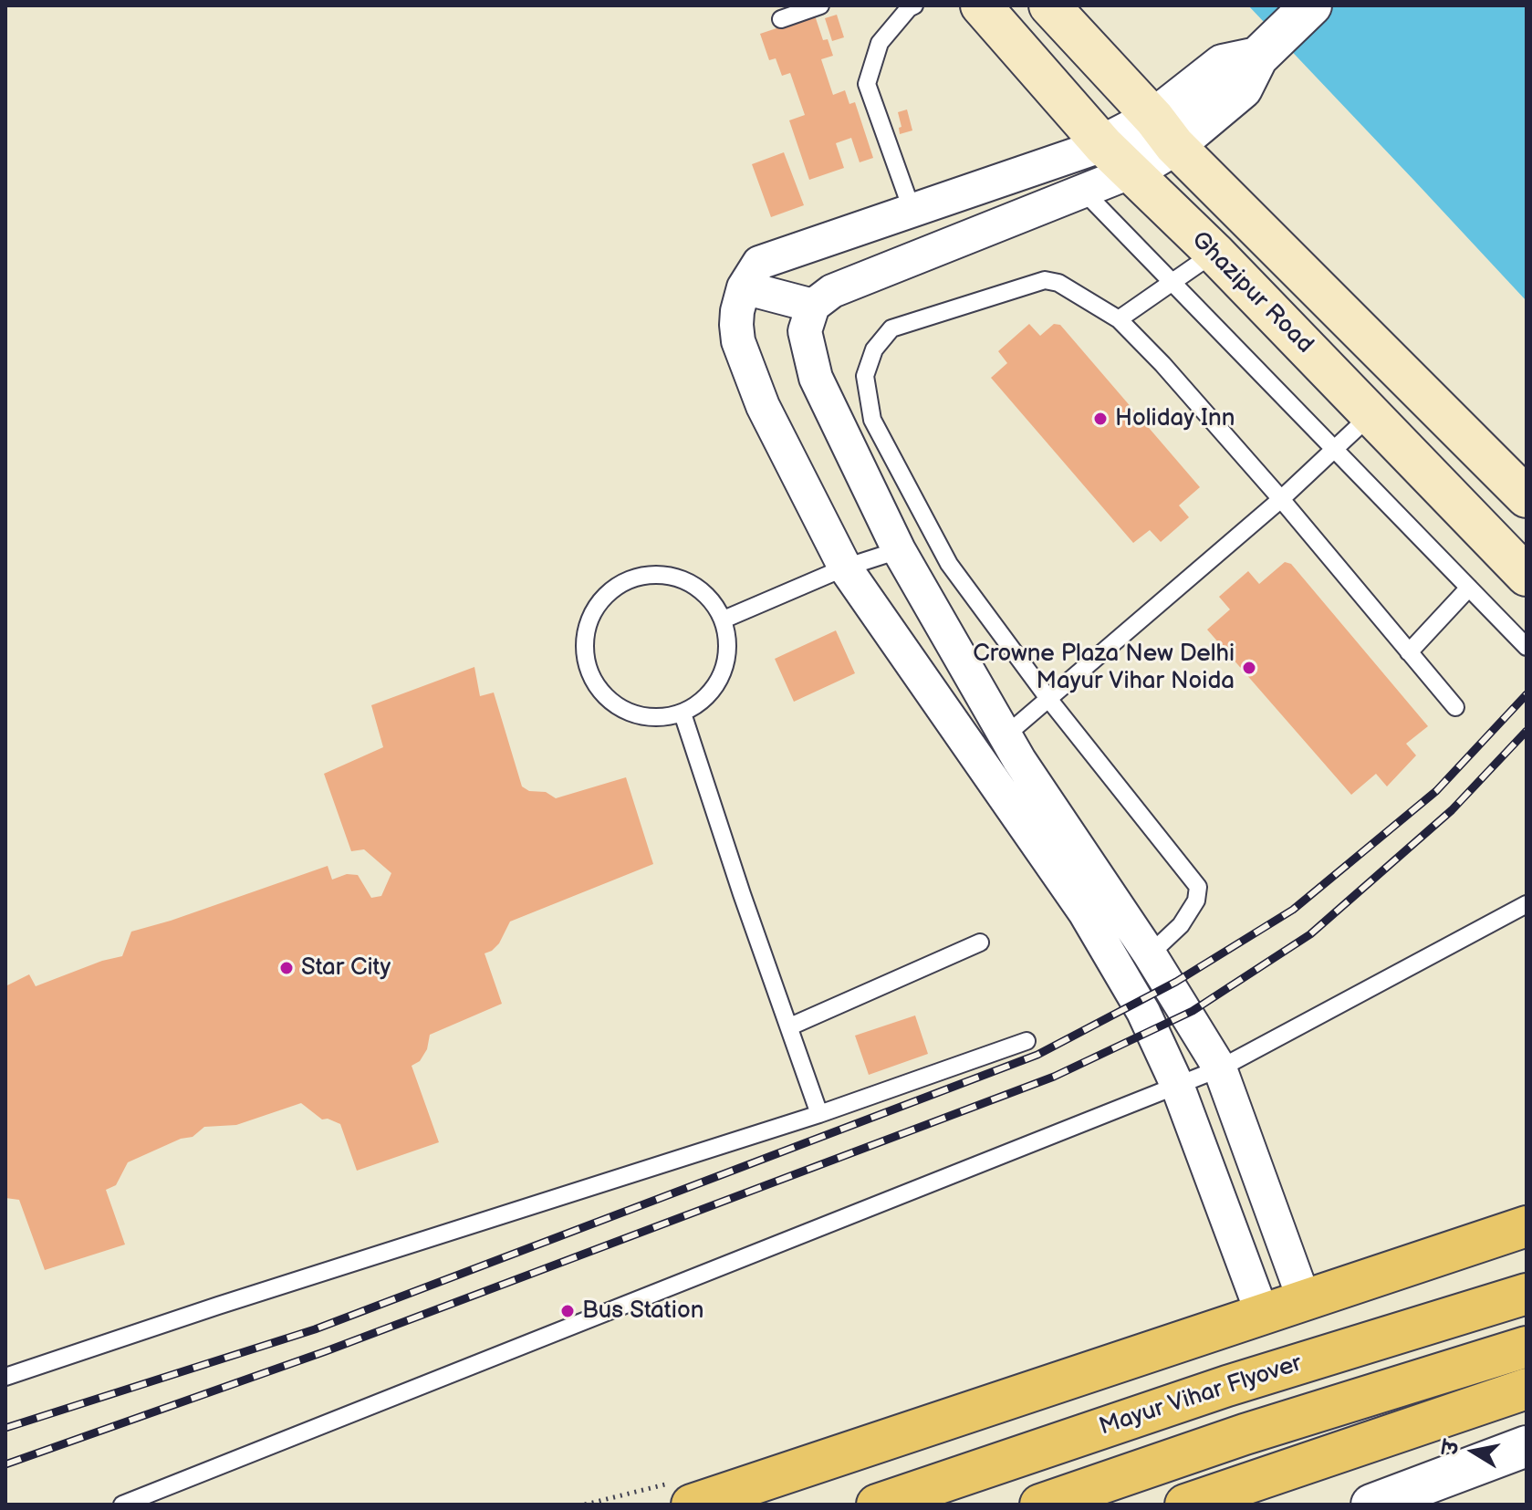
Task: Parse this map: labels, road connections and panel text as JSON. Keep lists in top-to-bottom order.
{
  "streets": {
    "main road": ["Ghazipur Road", "Mayur Vihar Flyover"]
  },
  "places": [
    "Holiday Inn",
    "Crowne Plaza New Delhi Mayur Vihar Noida",
    "Star City",
    "Bus Station"
  ],
  "north": "left"
}
